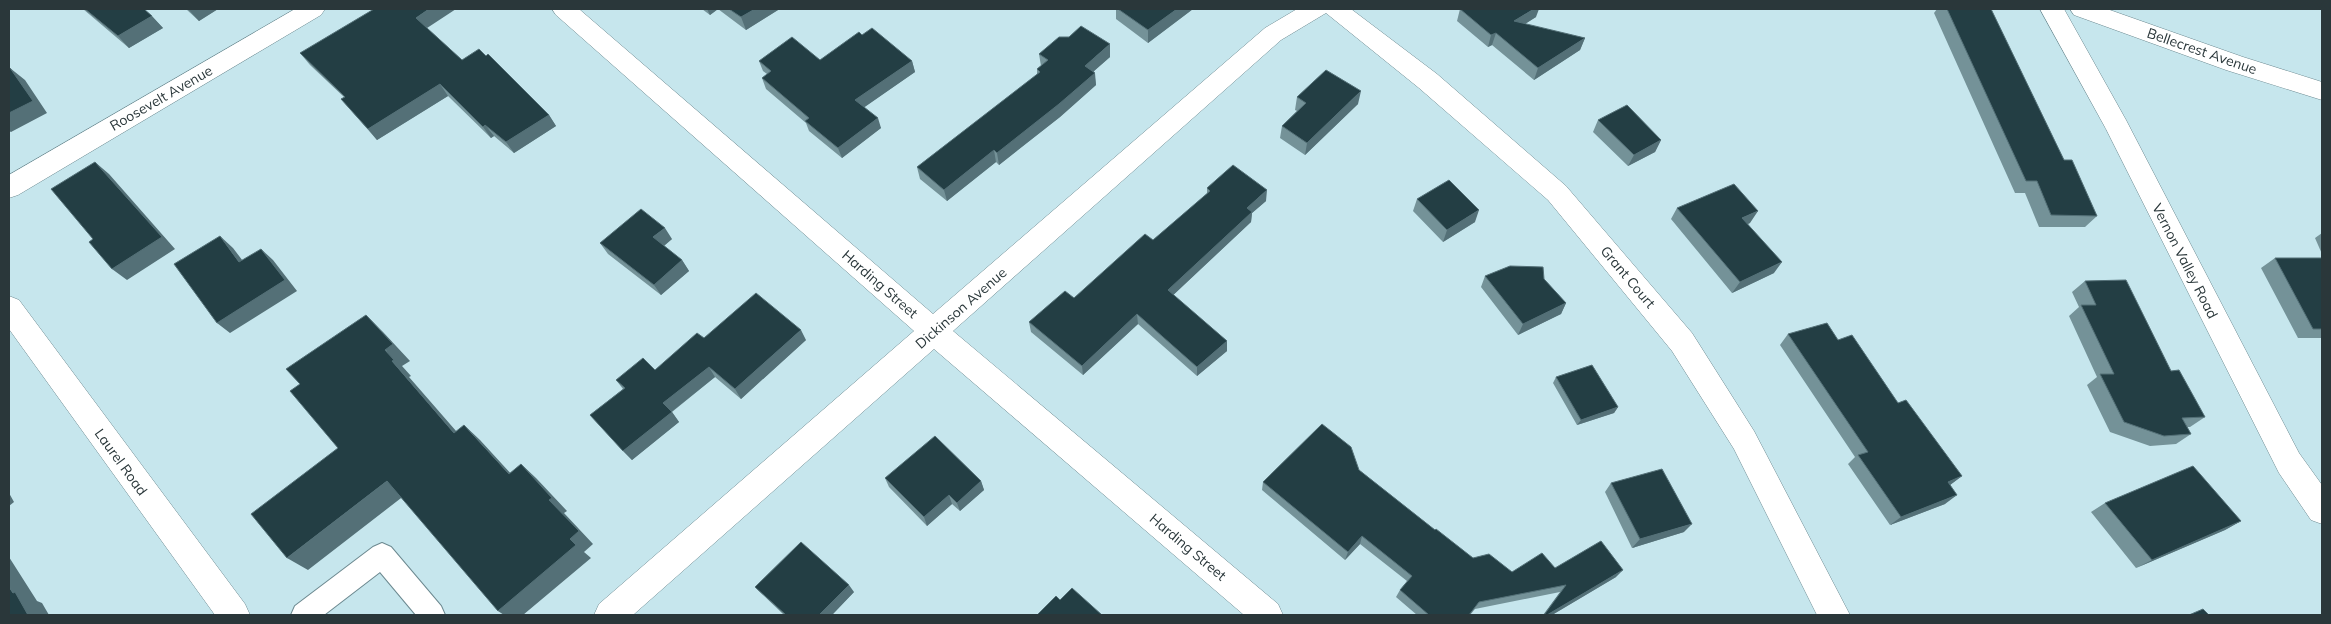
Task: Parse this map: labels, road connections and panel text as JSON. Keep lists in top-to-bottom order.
{
  "streets": {
    "street": [
      "Bellecrest Avenue",
      "Roosevelt Avenue",
      "Vernon Valley Road",
      "Grant Court",
      "Harding Street",
      "Dickinson Avenue",
      "Laurel Road"
    ]
  },
  "crossings": [
    ["Harding Street", "Dickinson Avenue"]
  ]
}
